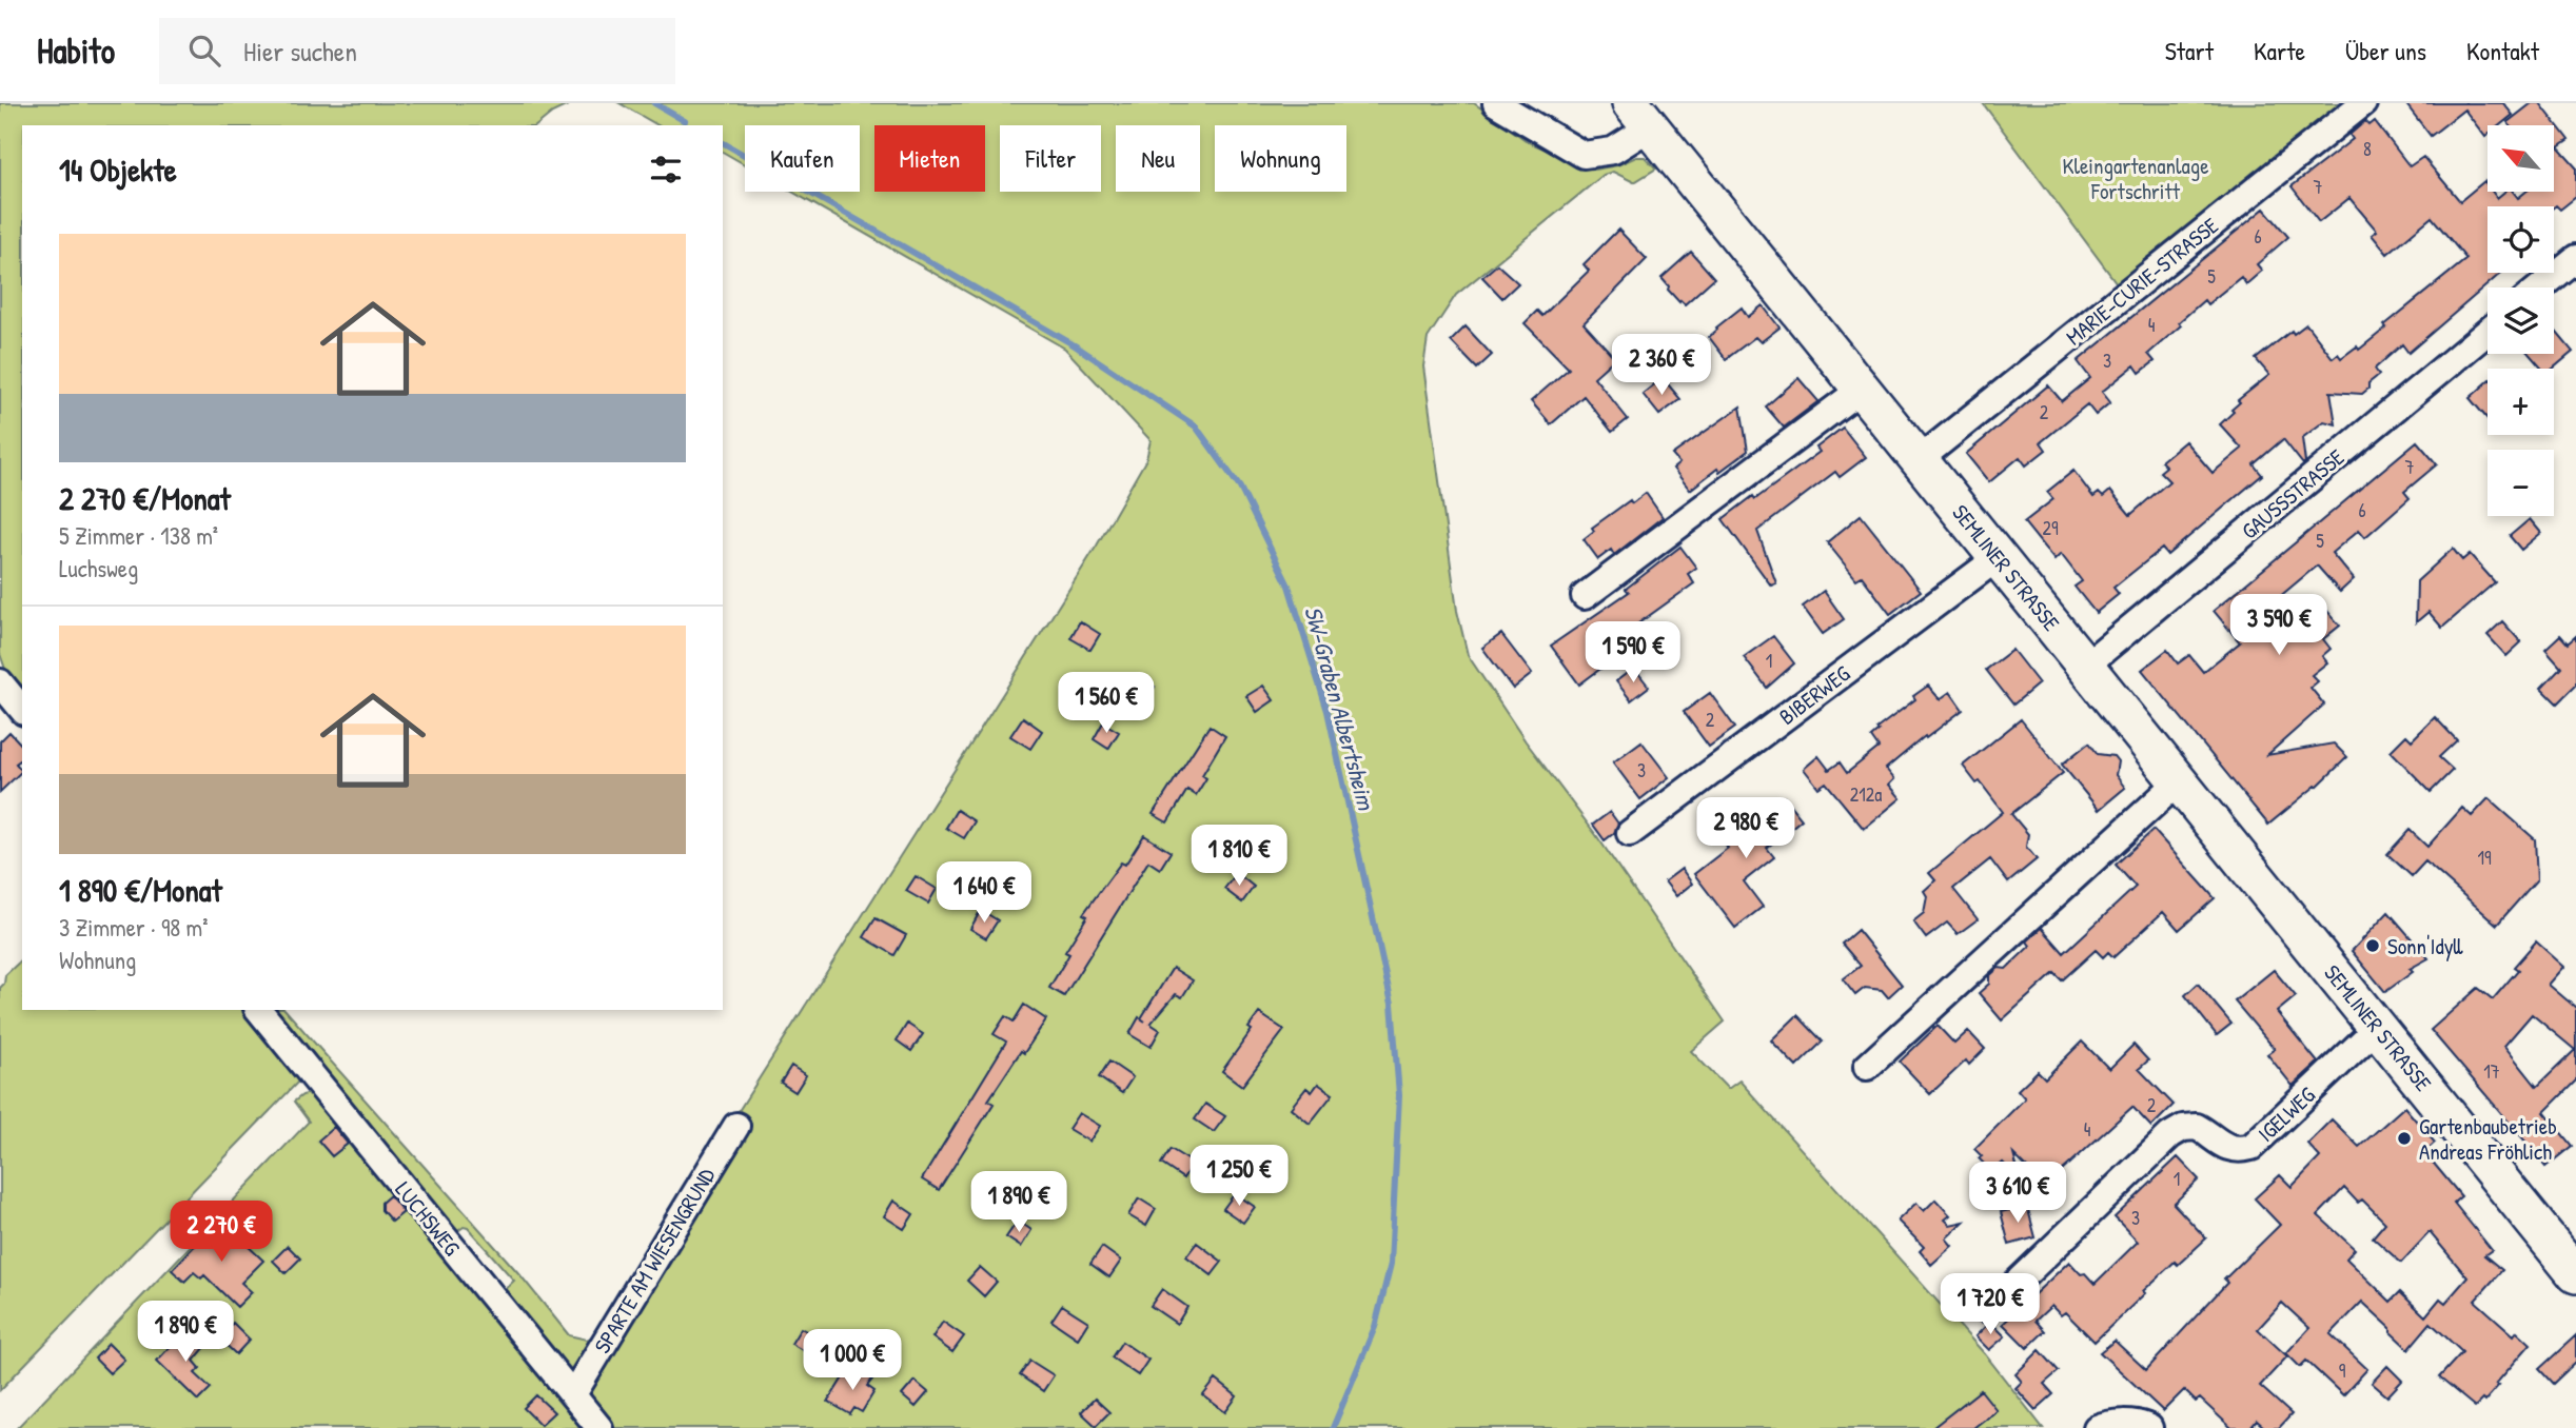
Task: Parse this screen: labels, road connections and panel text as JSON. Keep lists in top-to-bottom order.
{
  "streets": {
    "street": [
      "MARIE-CURIE-STRASSE",
      "GAUSSSTRASSE",
      "SEMLINER STRASSE",
      "BIBERWEG",
      "IGELWEG",
      "LUCHSWEG",
      "SPARTE AM WIESENGRUND"
    ]
  },
  "crossings": [
    ["MARIE-CURIE-STRASSE", "SEMLINER STRASSE"],
    ["GAUSSSTRASSE", "SEMLINER STRASSE"],
    ["SEMLINER STRASSE", "BIBERWEG"],
    ["SEMLINER STRASSE", "IGELWEG"],
    ["LUCHSWEG", "SPARTE AM WIESENGRUND"]
  ],
  "water": ["SW-Graben Albertsheim"],
  "parks": ["Kleingartenanlage Fortschritt"],
  "places": ["Sonn'Idyll", "Gartenbaubetrieb Andreas Fröhlich"],
  "house_numbers": [
    "8",
    "7",
    "6",
    "5",
    "4",
    "3",
    "2",
    "7",
    "6",
    "29",
    "5",
    "1",
    "2",
    "3",
    "212a",
    "19",
    "17",
    "2",
    "4",
    "1",
    "3",
    "9"
  ],
  "north": "top left",
  "page": {
    "header": "Habito",
    "search": "Hier suchen",
    "nav": [
      "Start",
      "Karte",
      "Über uns",
      "Kontakt"
    ],
    "map_buttons": ["+", "−"],
    "chip": [
      "Kaufen",
      "Mieten",
      "Filter",
      "Neu",
      "Wohnung"
    ],
    "heading": "14 Objekte",
    "list": [
      {
        "name": "2 270 €/Monat",
        "note": "5 Zimmer · 138 m² · Luchsweg"
      },
      {
        "name": "1 890 €/Monat",
        "note": "3 Zimmer · 98 m² · Wohnung"
      }
    ],
    "price": [
      "2 360 €",
      "3 590 €",
      "1 590 €",
      "1 560 €",
      "2 980 €",
      "1 810 €",
      "1 640 €",
      "1 250 €",
      "3 610 €",
      "1 890 €",
      "2 270 €",
      "1 720 €",
      "1 890 €",
      "1 000 €"
    ]
  }
}
